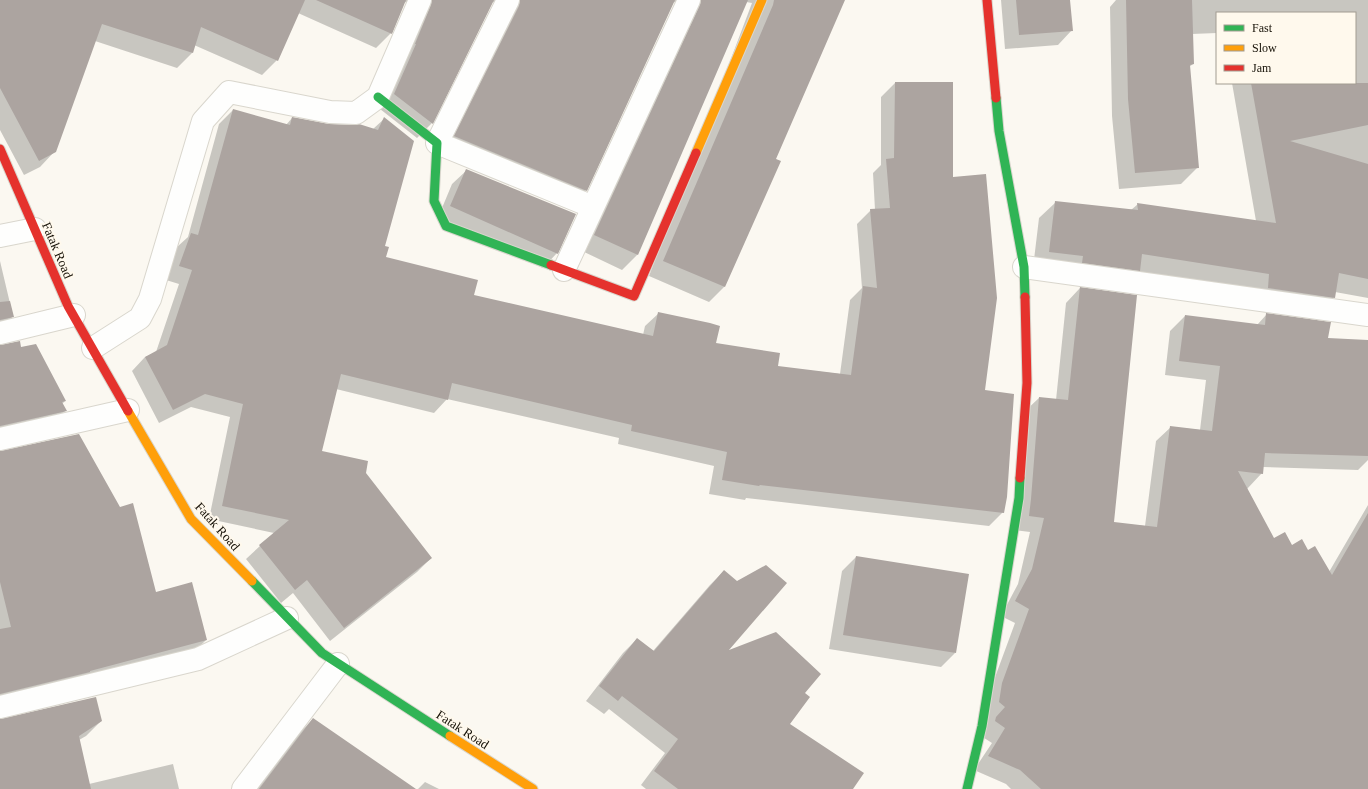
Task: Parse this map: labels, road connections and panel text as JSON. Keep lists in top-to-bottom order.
{
  "streets": {
    "street": ["Fatak Road"]
  },
  "legend": ["Fast", "Slow", "Jam"]
}
